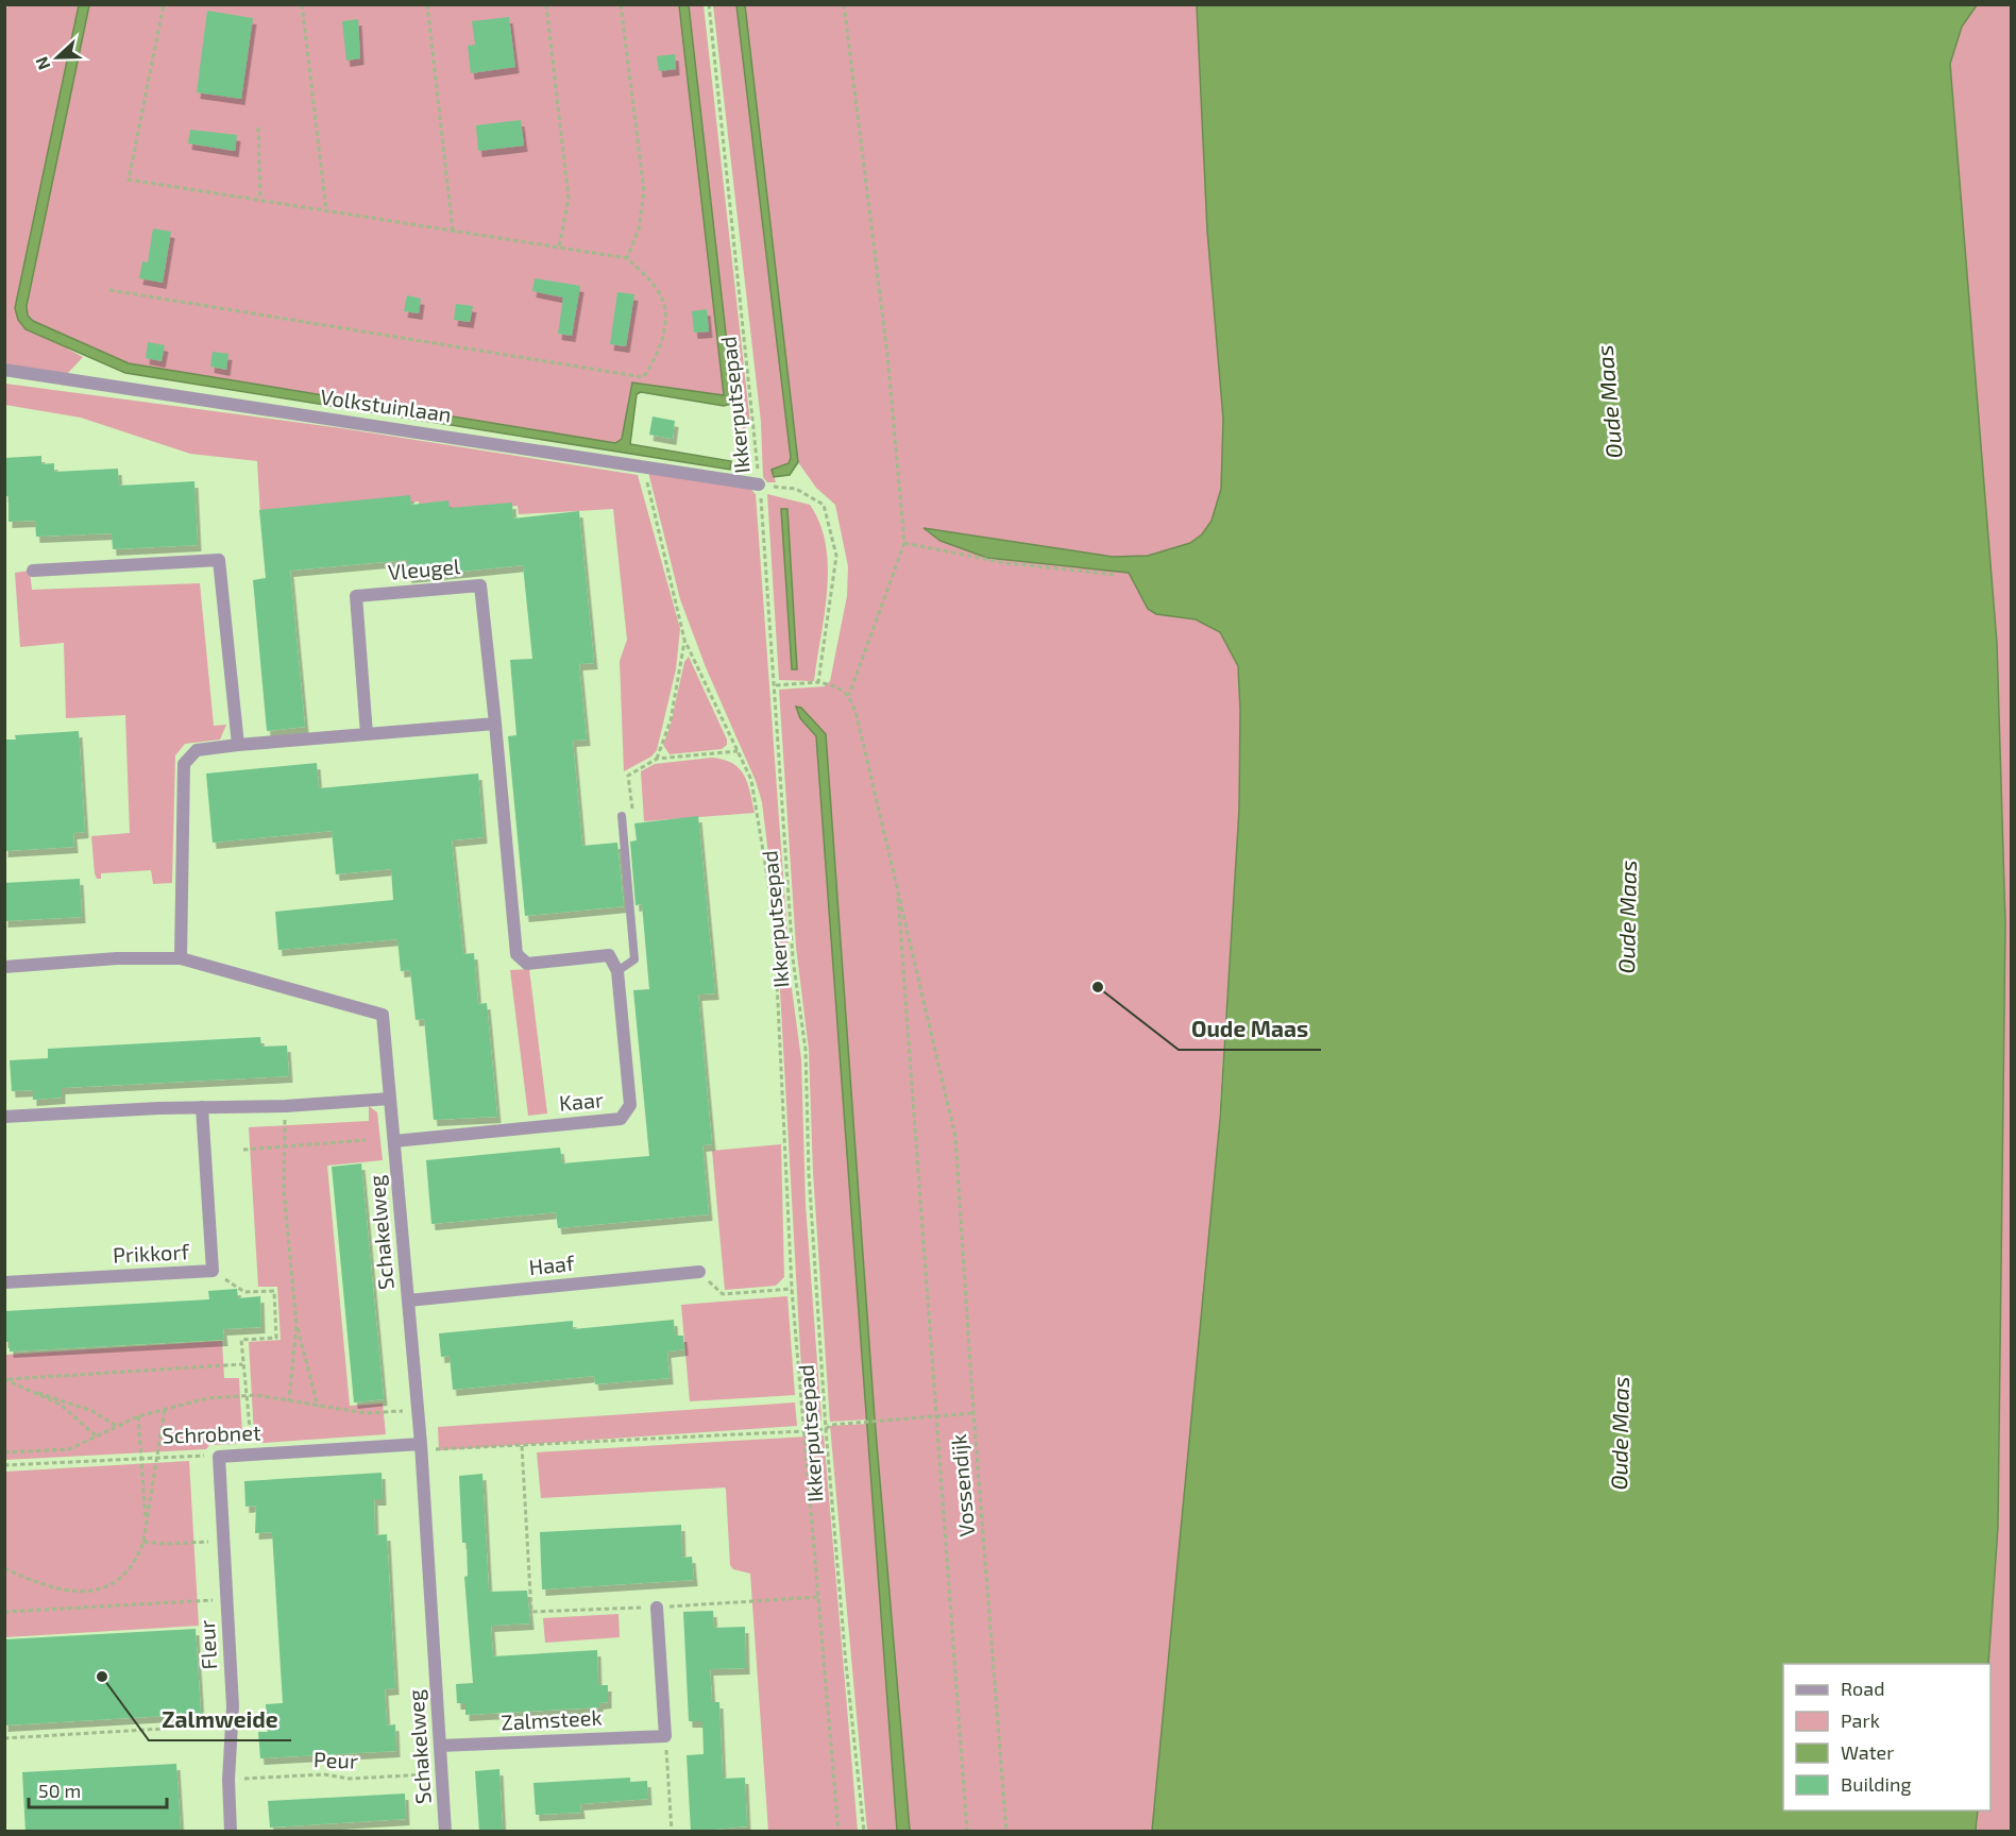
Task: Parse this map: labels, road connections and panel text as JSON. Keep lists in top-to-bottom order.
{
  "streets": {
    "street": [
      "Volkstuinlaan",
      "Vleugel",
      "Kaar",
      "Schakelweg",
      "Prikkorf",
      "Haaf",
      "Schrobnet",
      "Fleur",
      "Zalmsteek"
    ],
    "path": ["Ikkerputsepad", "Vossendijk", "Peur"]
  },
  "crossings": [
    ["Ikkerputsepad", "Volkstuinlaan"],
    ["Kaar", "Schakelweg"],
    ["Schakelweg", "Haaf"],
    ["Schakelweg", "Schrobnet"],
    ["Schakelweg", "Zalmsteek"],
    ["Schakelweg", "Peur"],
    ["Schrobnet", "Fleur"],
    ["Fleur", "Peur"]
  ],
  "water": ["Oude Maas"],
  "places": ["Oude Maas", "Zalmweide"],
  "legend": [
    "Road",
    "Park",
    "Water",
    "Building"
  ],
  "scale_bar": "50 m",
  "north": "left"
}
